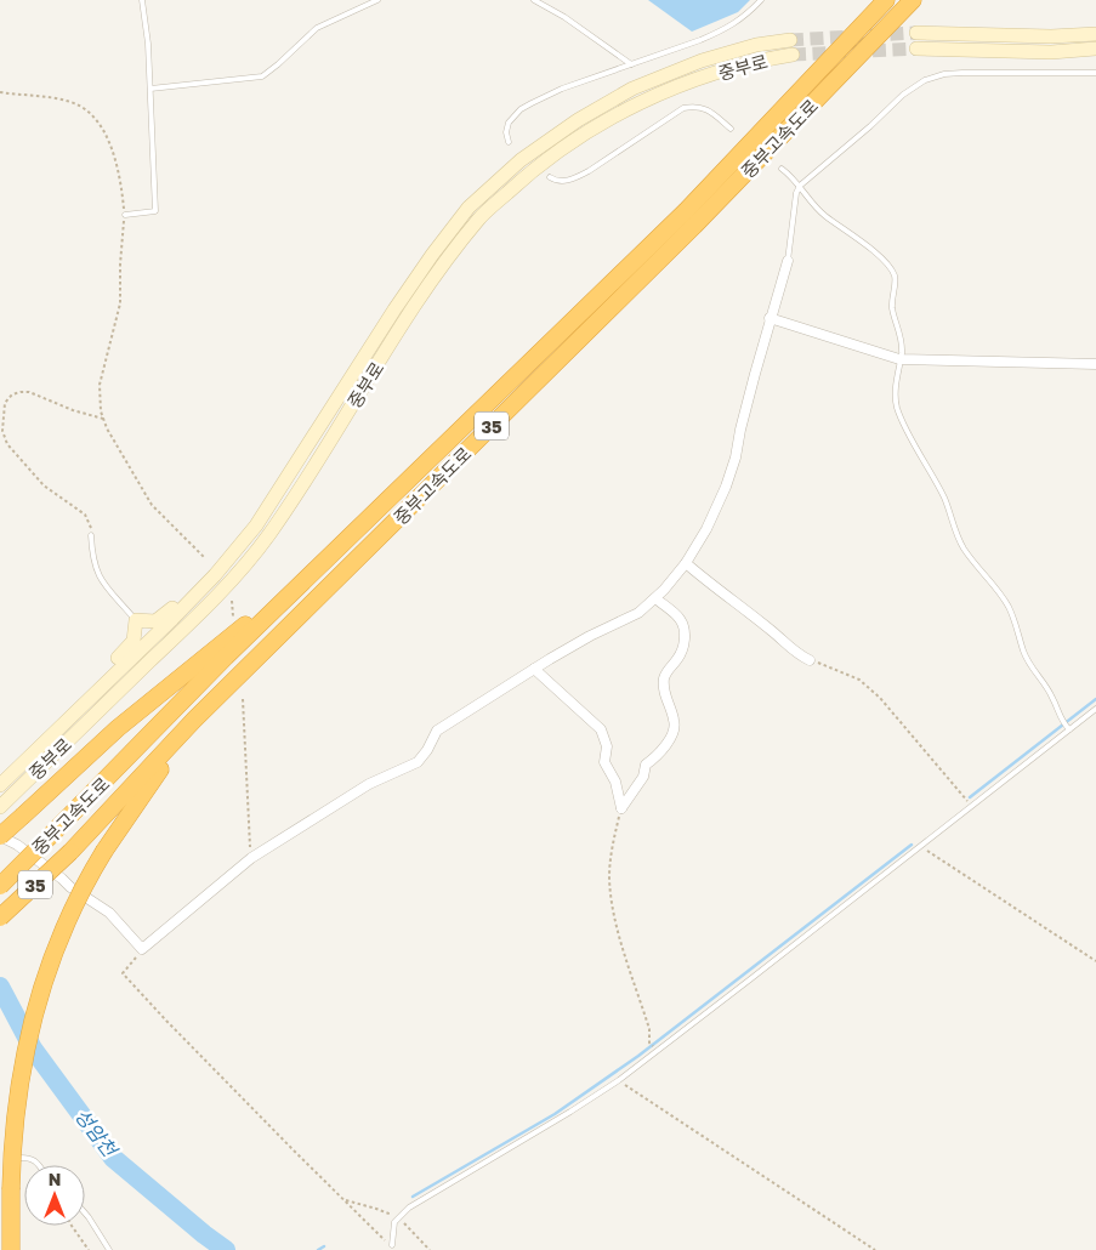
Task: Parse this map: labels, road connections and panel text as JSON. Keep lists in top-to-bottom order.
{
  "streets": {
    "highway": ["중부고속도로", "35"],
    "main road": ["중부로"]
  },
  "water": ["성암천"],
  "north": "top"
}
